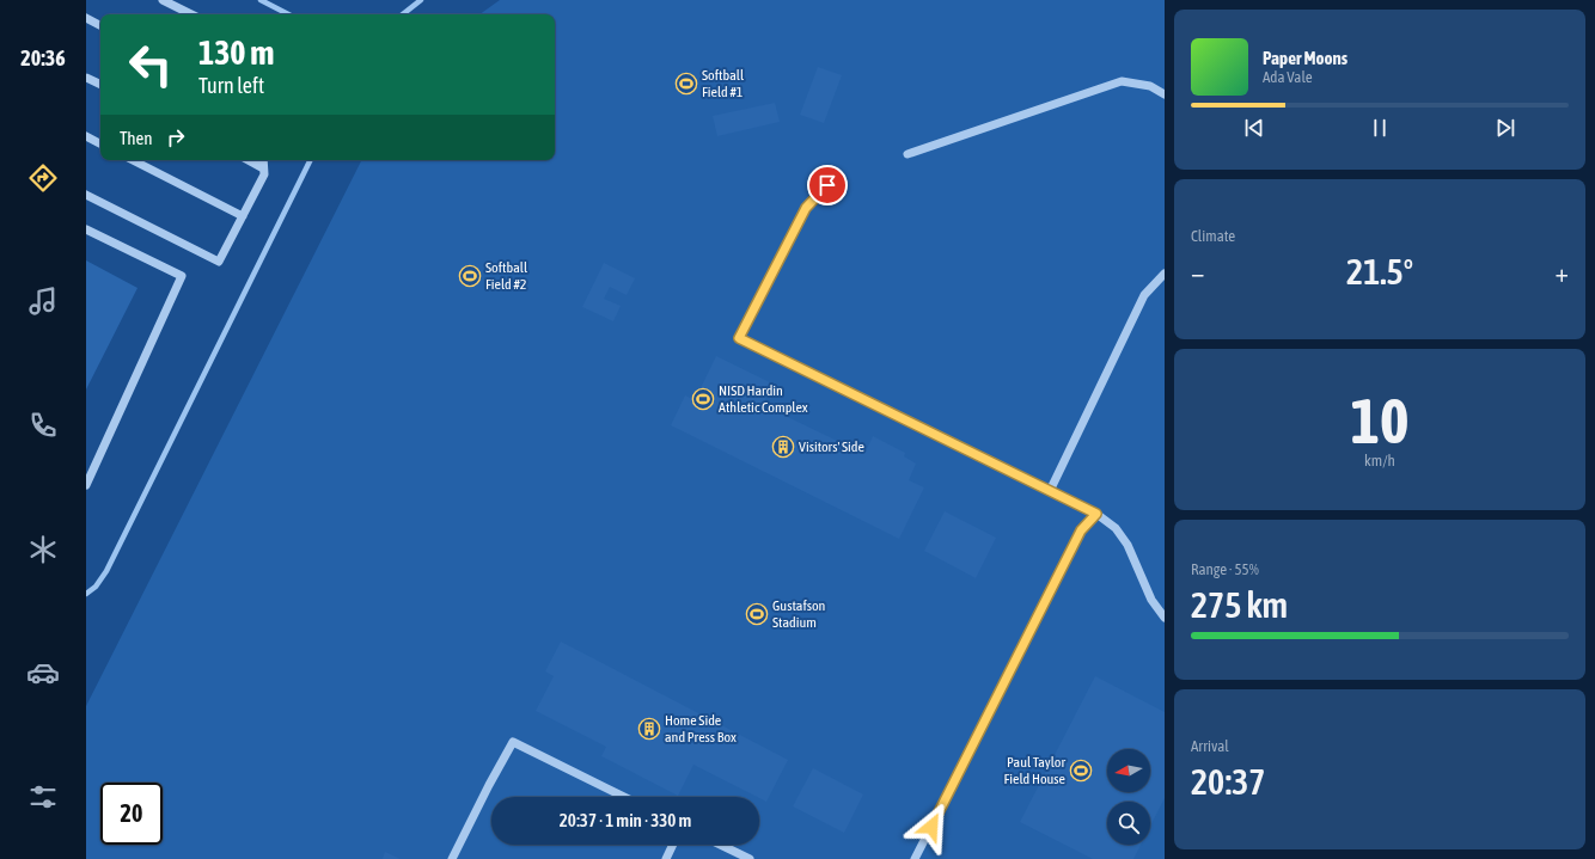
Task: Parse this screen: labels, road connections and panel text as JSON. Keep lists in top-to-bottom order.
{
  "places": {
    "sports": [
      "Softball Field #1",
      "Softball Field #2",
      "NISD Hardin Athletic Complex",
      "Gustafson Stadium",
      "Paul Taylor Field House"
    ],
    "building": ["Visitors' Side", "Home Side and Press Box"]
  },
  "north": "left",
  "page": {
    "tabs": "20:36",
    "turn": ["130 m", "Turn left"],
    "song": ["Paper Moons", "Ada Vale"],
    "then": "Then",
    "tile": [
      "Climate",
      ["10", "km/h"],
      ["Range · 55%", "275 km"],
      ["Arrival", "20:37"]
    ],
    "heat": ["−", "21.5°", "+"],
    "limit": "20",
    "trip": "20:37 · 1 min · 330 m"
  }
}
